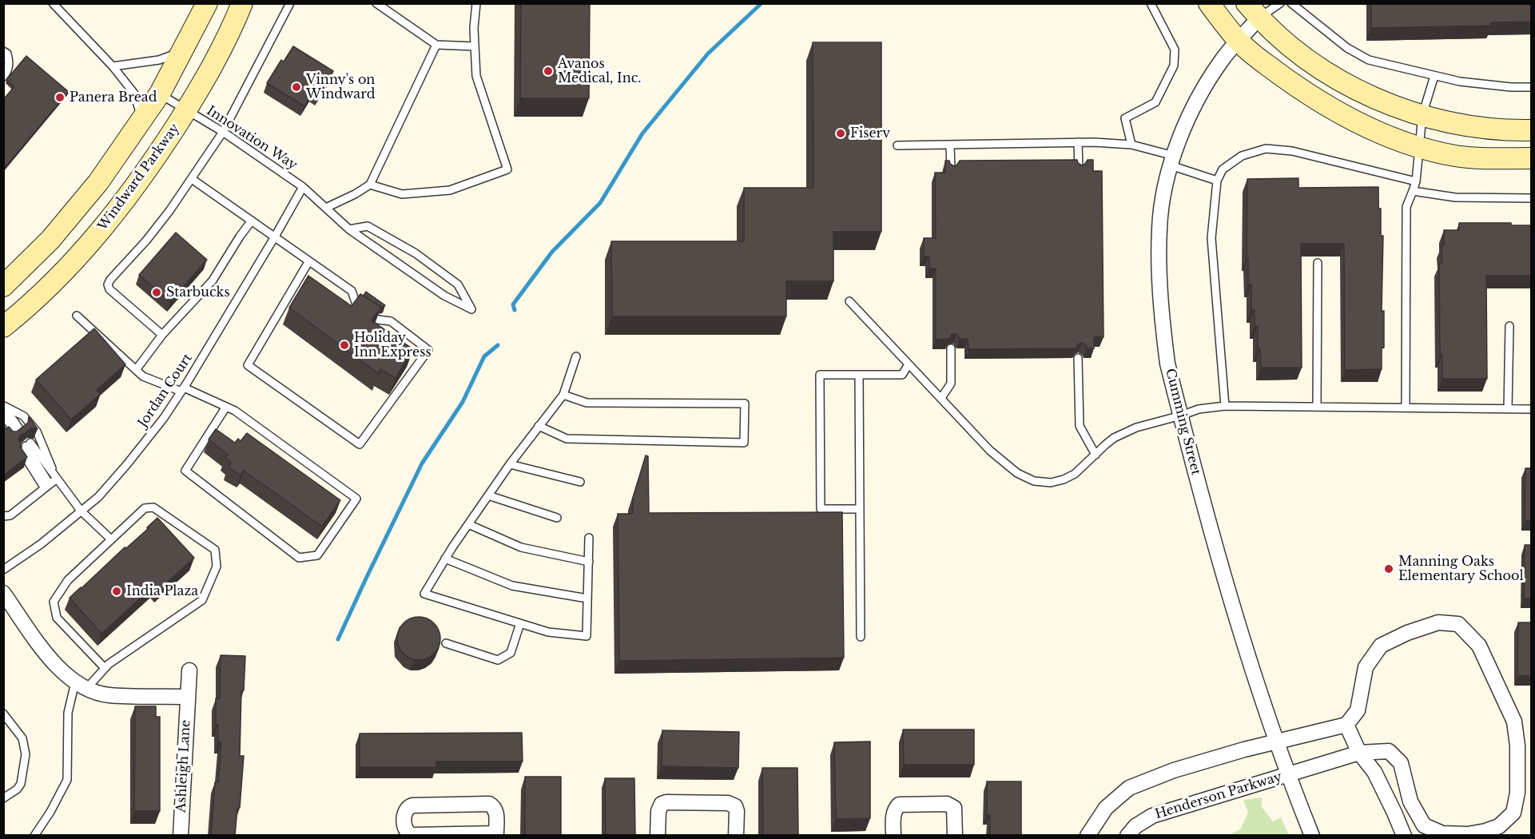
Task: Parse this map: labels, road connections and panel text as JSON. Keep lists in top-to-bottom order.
{
  "streets": {
    "main road": ["Windward Parkway"],
    "street": ["Cumming Street", "Ashleigh Lane", "Henderson Parkway"],
    "lane": ["Innovation Way", "Jordan Court"]
  },
  "crossings": [
    ["Innovation Way", "Windward Parkway"],
    ["Innovation Way", "Jordan Court"],
    ["Cumming Street", "Henderson Parkway"]
  ],
  "places": [
    "Avanos Medical, Inc.",
    "Vinny's on Windward",
    "Panera Bread",
    "Fiserv",
    "Starbucks",
    "Holiday Inn Express",
    "Manning Oaks Elementary School",
    "India Plaza"
  ]
}
